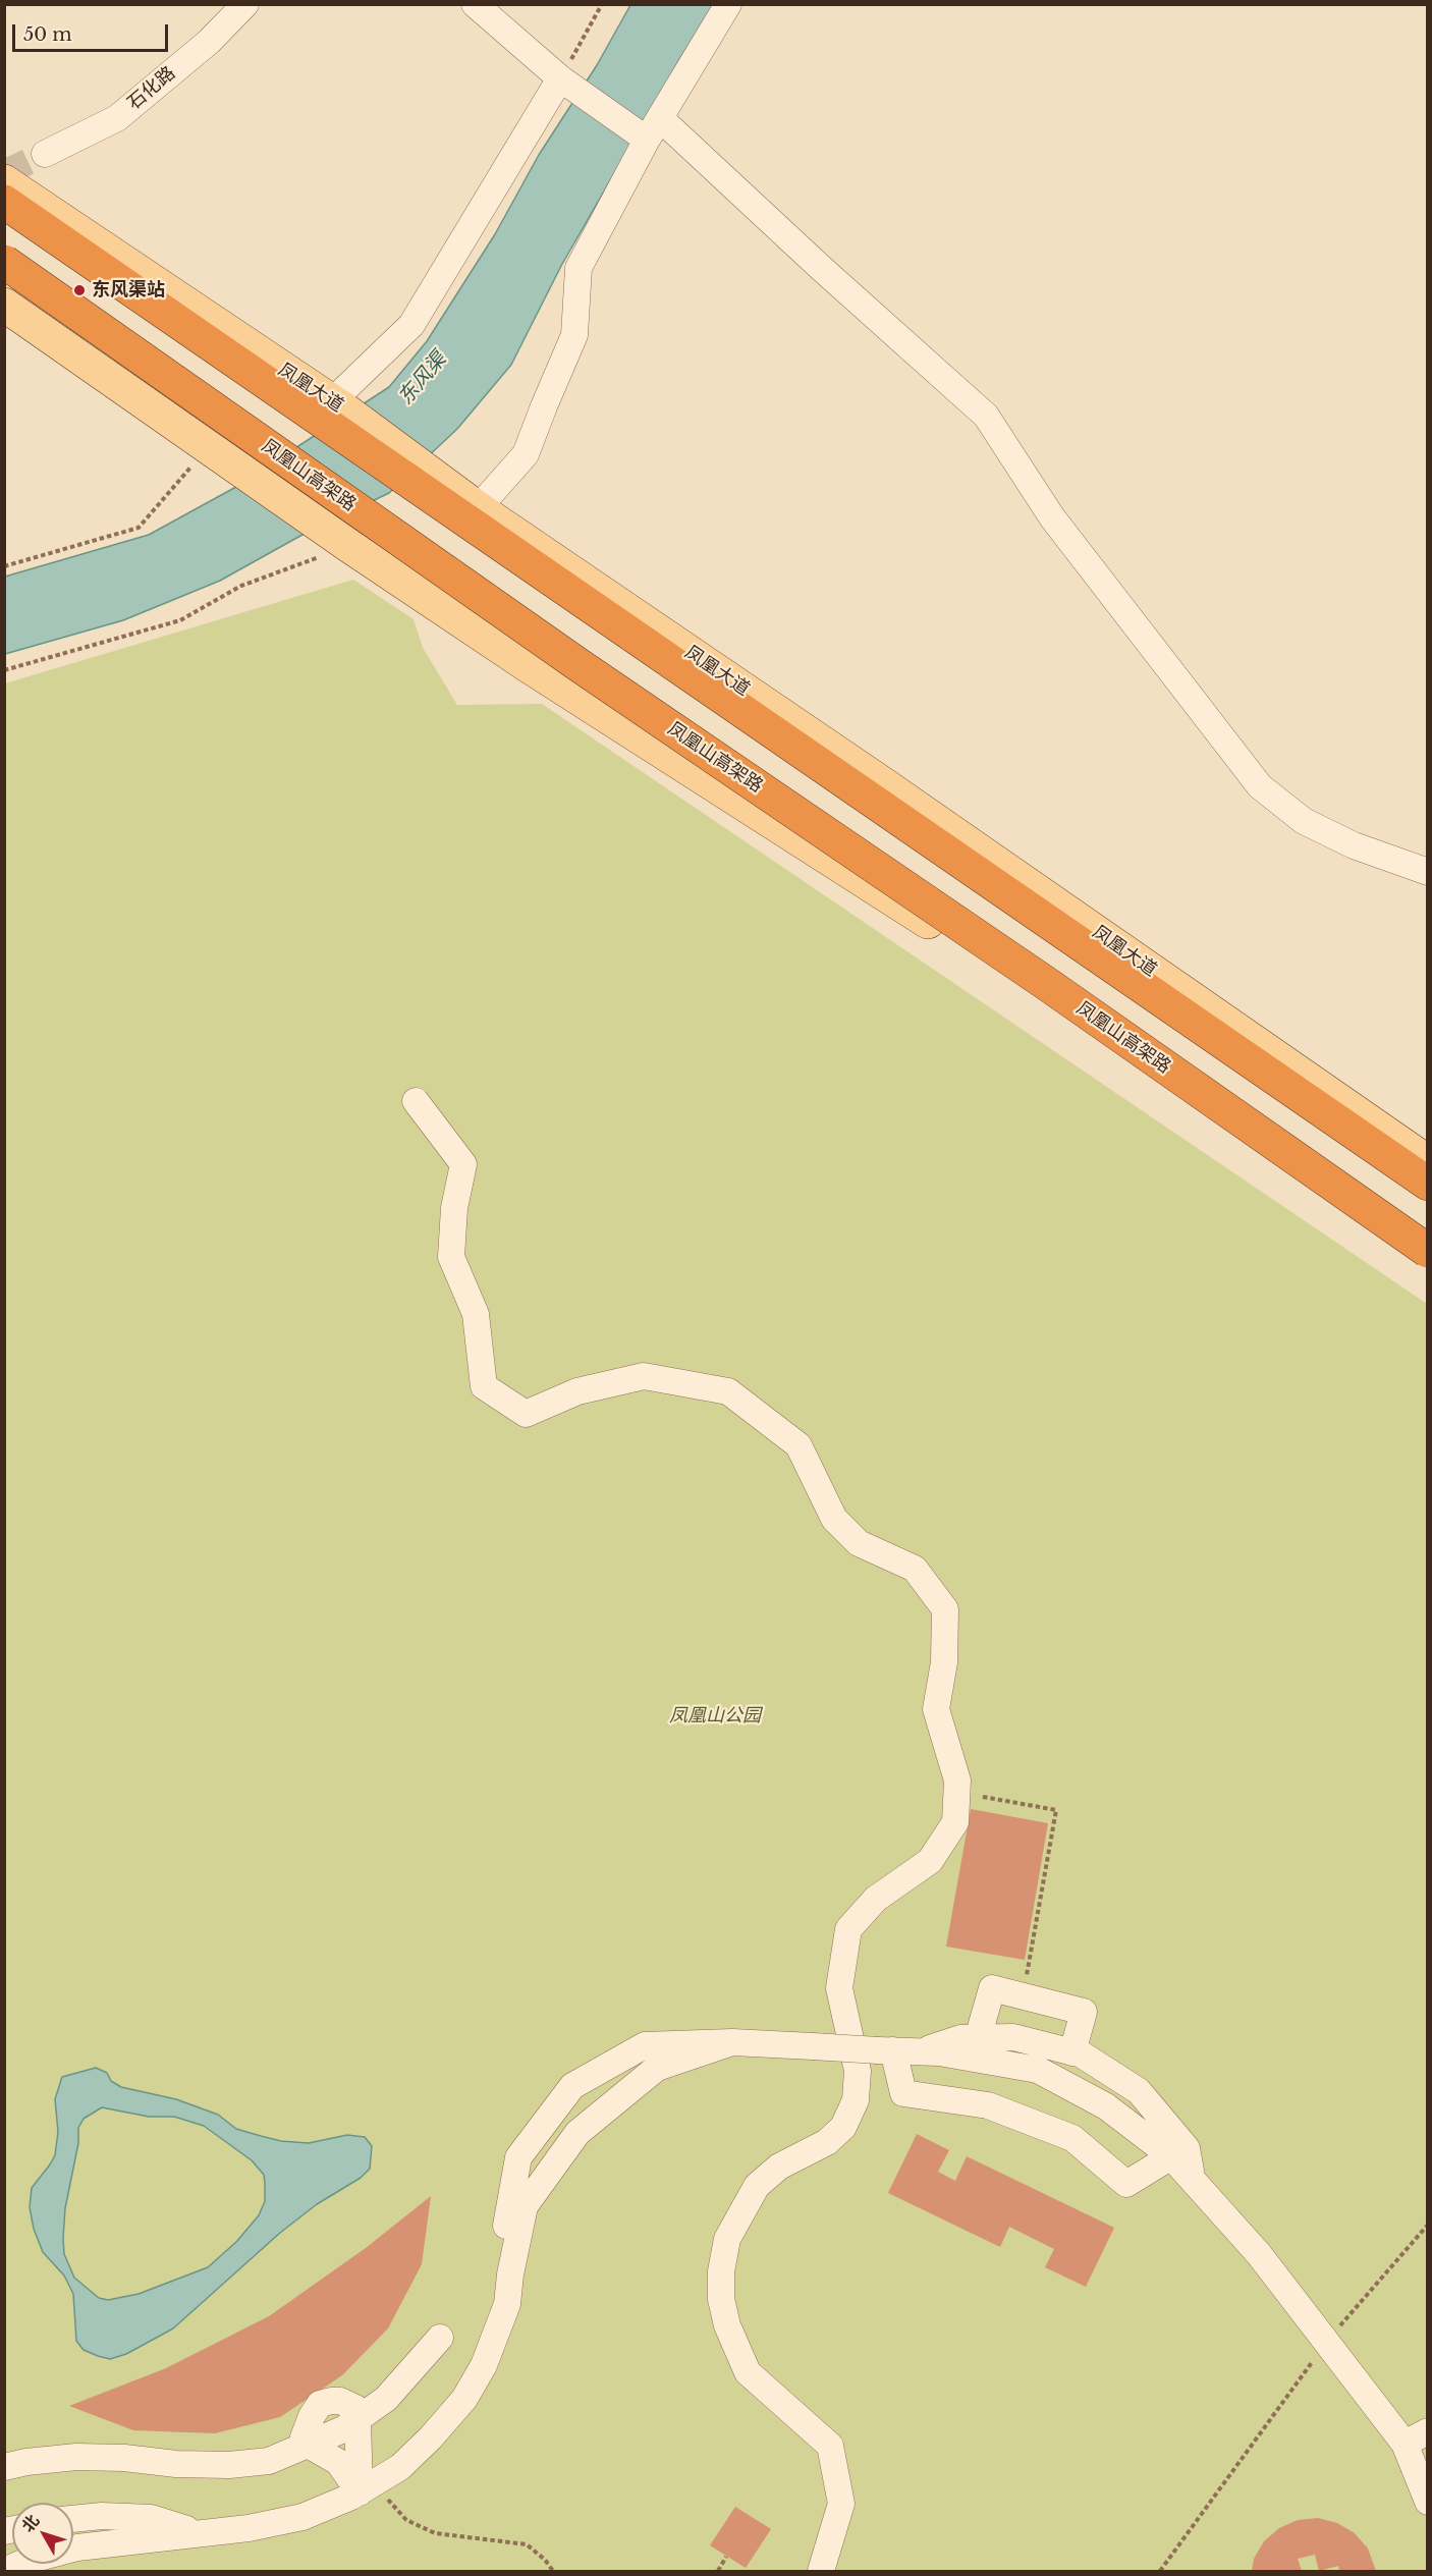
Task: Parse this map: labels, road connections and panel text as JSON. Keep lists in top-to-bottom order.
{
  "streets": {
    "highway": ["凤凰山高架路"],
    "main road": ["凤凰大道"],
    "street": ["石化路"]
  },
  "water": ["东风渠"],
  "parks": ["凤凰山公园"],
  "places": ["东风渠站"],
  "scale_bar": "50 m",
  "north": "top left"
}
